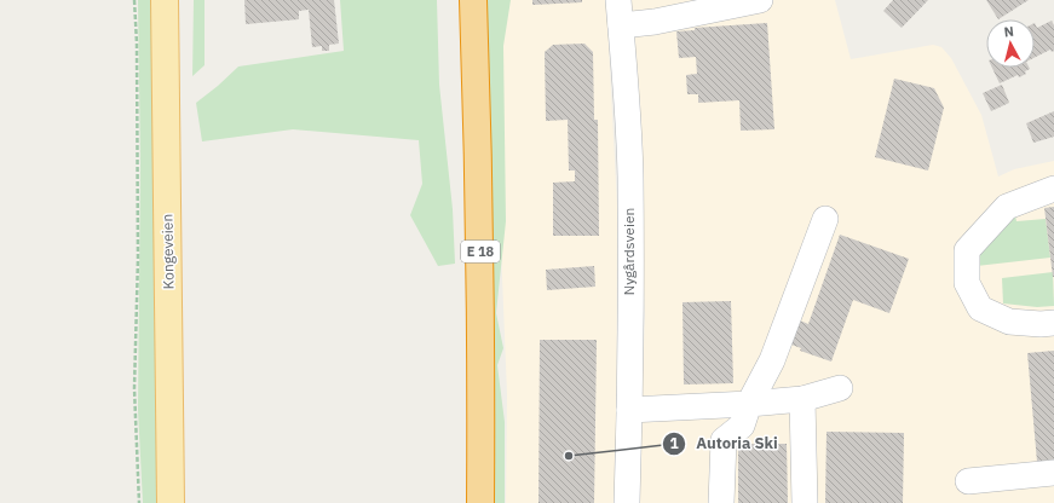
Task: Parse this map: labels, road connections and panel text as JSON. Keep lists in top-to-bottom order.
{
  "streets": {
    "highway": ["E 18"],
    "main road": ["Kongeveien"],
    "street": ["Nygårdsveien"]
  },
  "places": ["Autoria Ski"],
  "north": "top"
}
